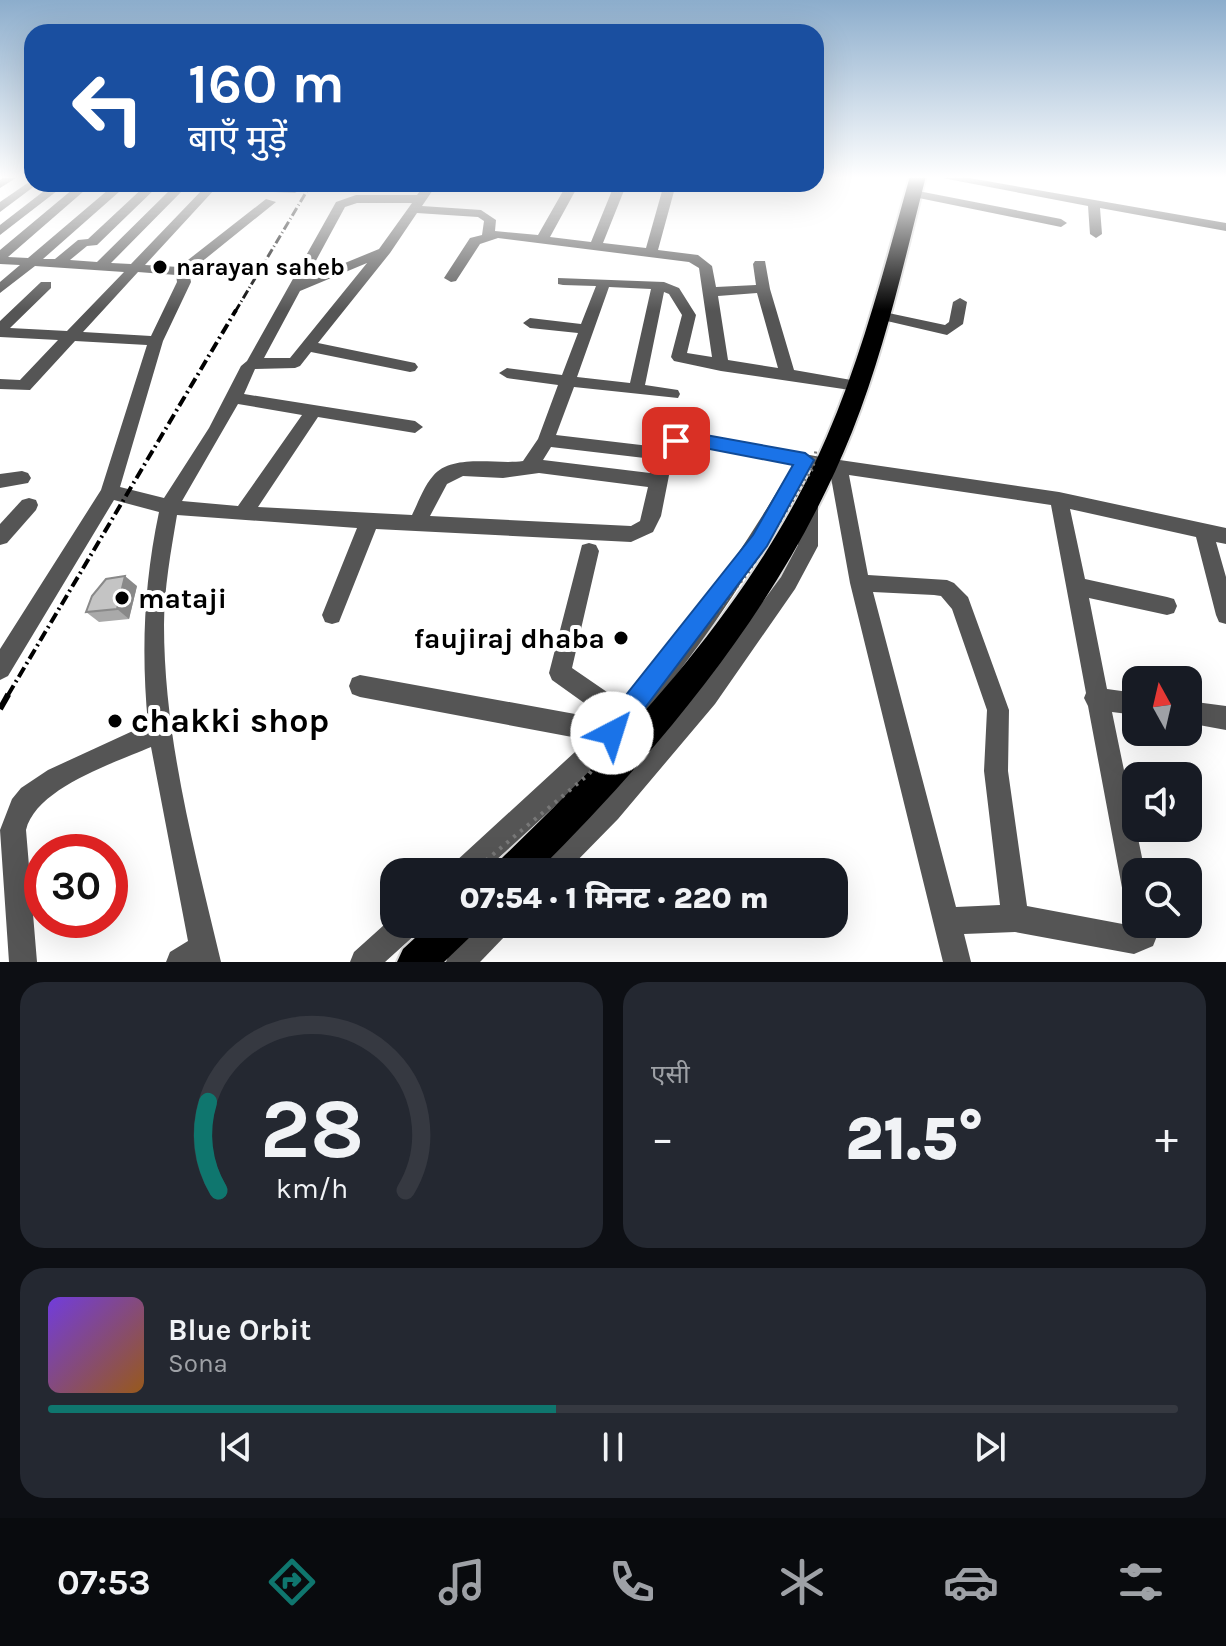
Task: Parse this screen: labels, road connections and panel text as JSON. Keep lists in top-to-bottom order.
{
  "places": [
    "narayan saheb",
    "mataji",
    "faujiraj dhaba",
    "chakki shop"
  ],
  "north": "top",
  "page": {
    "turn": ["160 m", "बाएँ मुड़ें"],
    "limit": "30",
    "trip": "07:54 · 1 मिनट · 220 m",
    "tile": "एसी",
    "heat": ["−", "21.5°", "+"],
    "song": ["Blue Orbit", "Sona"],
    "tabs": "07:53",
    "gauge": ["28", "km/h"]
  }
}
